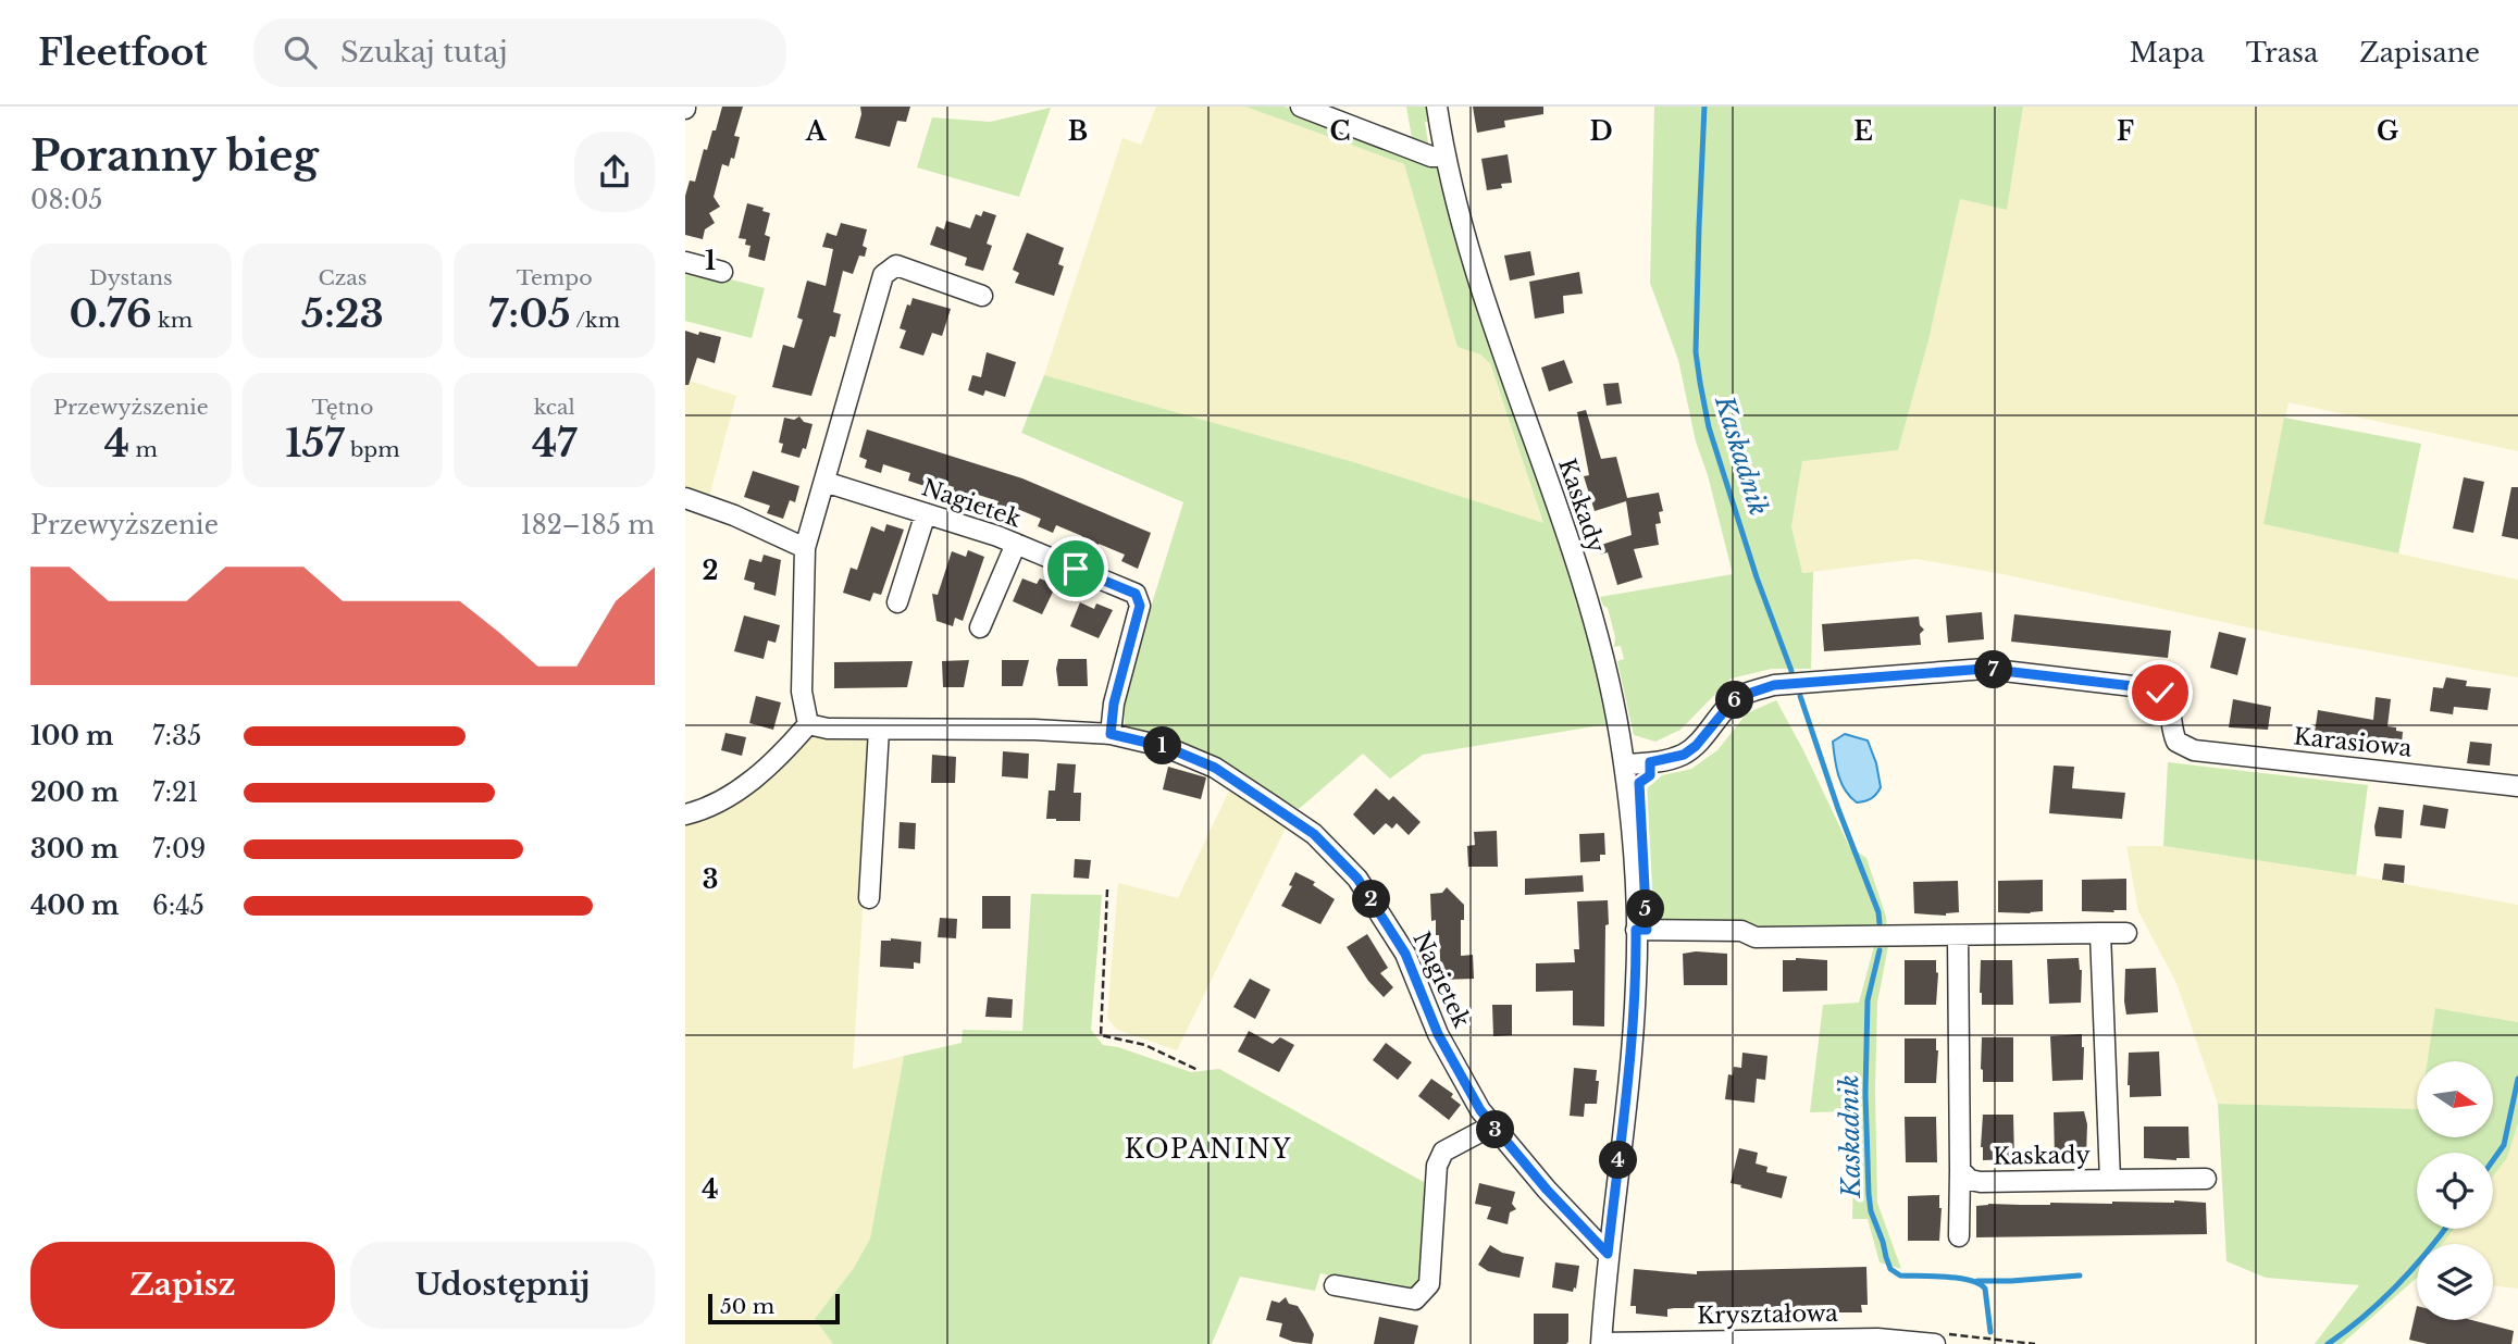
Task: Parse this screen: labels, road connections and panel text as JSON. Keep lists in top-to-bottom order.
{
  "streets": {
    "street": [
      "Nagietek",
      "Kaskady",
      "Karasiowa",
      "Kryształowa"
    ]
  },
  "crossings": [
    ["Nagietek", "Kaskady"],
    ["Kaskady", "Karasiowa"],
    ["Kaskady", "Kryształowa"]
  ],
  "districts": ["KOPANINY"],
  "water": ["Kaskadnik"],
  "scale_bar": "50 m",
  "north": "right",
  "page": {
    "header": "Fleetfoot",
    "search": "Szukaj tutaj",
    "nav": ["Mapa", "Trasa", "Zapisane"],
    "heading": ["Poranny bieg", "08:05"],
    "stats": [
      ["Dystans", "0.76 km"],
      ["Czas", "5:23"],
      ["Tempo", "7:05 /km"],
      ["Przewyższenie", "4 m"],
      ["Tętno", "157 bpm"],
      ["kcal", "47"]
    ],
    "chart": ["Przewyższenie", "182–185 m"],
    "pins": [
      "7",
      "6",
      "1",
      "2",
      "5",
      "3",
      "4"
    ],
    "list": [
      {
        "name": "100 m",
        "note": "7:35"
      },
      {
        "name": "200 m",
        "note": "7:21"
      },
      {
        "name": "300 m",
        "note": "7:09"
      },
      {
        "name": "400 m",
        "note": "6:45"
      }
    ],
    "buttons": ["Zapisz", "Udostępnij"],
    "scale": "50 m"
  },
  "grid": {
    "columns": [
      "A",
      "B",
      "C",
      "D",
      "E",
      "F",
      "G"
    ],
    "rows": [
      "1",
      "2",
      "3",
      "4"
    ]
  }
}
